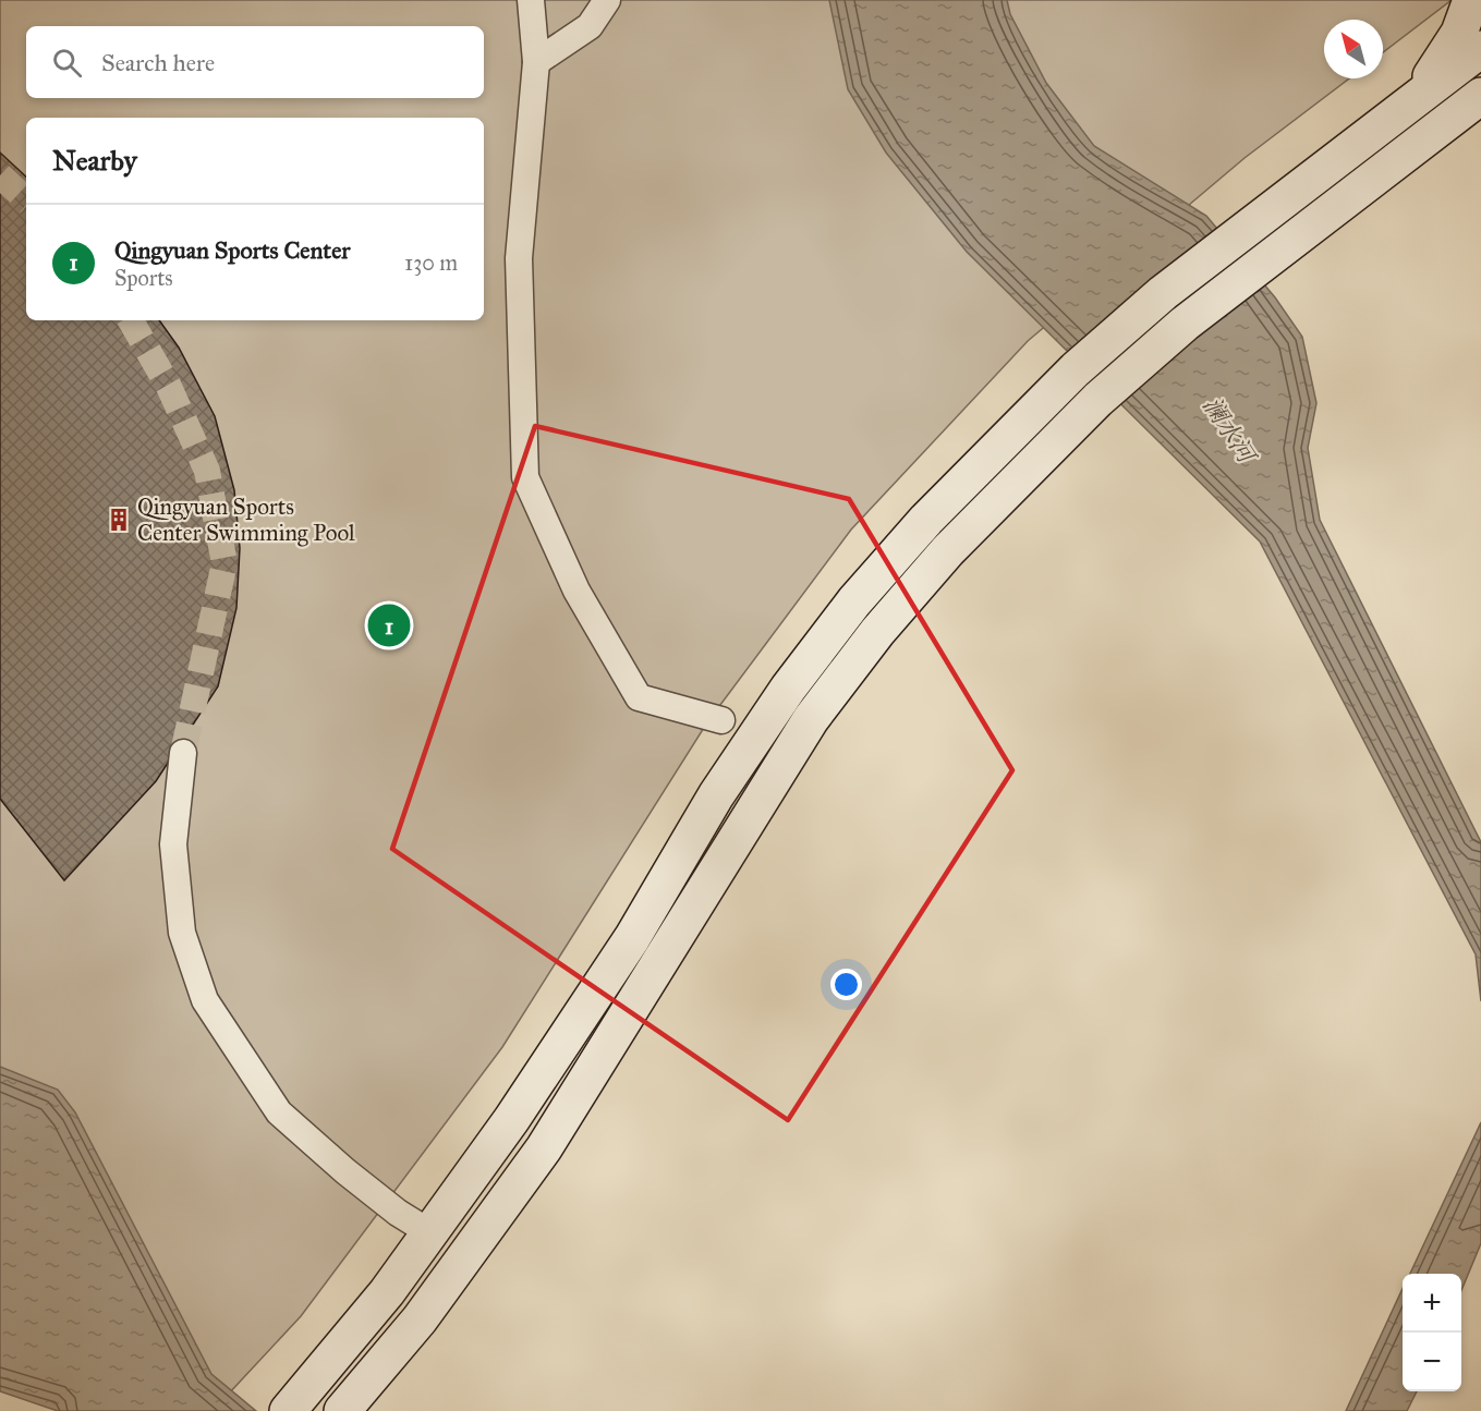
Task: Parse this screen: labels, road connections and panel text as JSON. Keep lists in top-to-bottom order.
{
  "water": ["澜水河"],
  "places": {
    "building": ["Qingyuan Sports Center Swimming Pool"]
  },
  "north": "top left",
  "page": {
    "search": "Search here",
    "heading": "Nearby",
    "list": [
      {
        "mark": "1",
        "name": "Qingyuan Sports Center",
        "note": "Sports",
        "value": "130 m"
      }
    ],
    "pins": "1",
    "map_buttons": ["+", "−"]
  }
}
